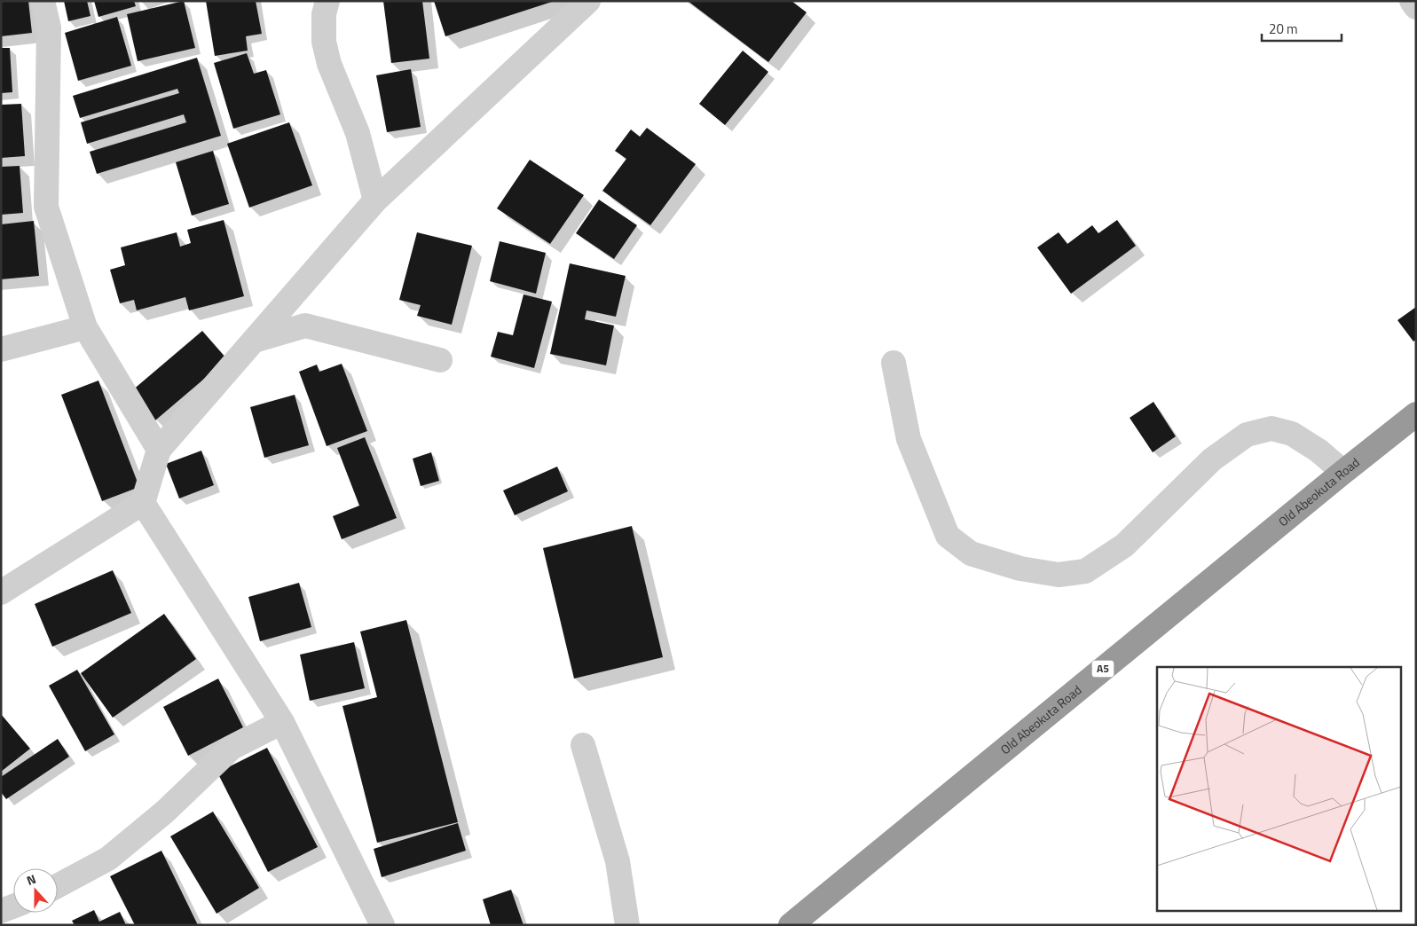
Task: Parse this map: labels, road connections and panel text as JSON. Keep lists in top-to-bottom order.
{
  "streets": {
    "highway": ["Old Abeokuta Road", "A5"]
  },
  "scale_bar": "20 m",
  "north": "top"
}
